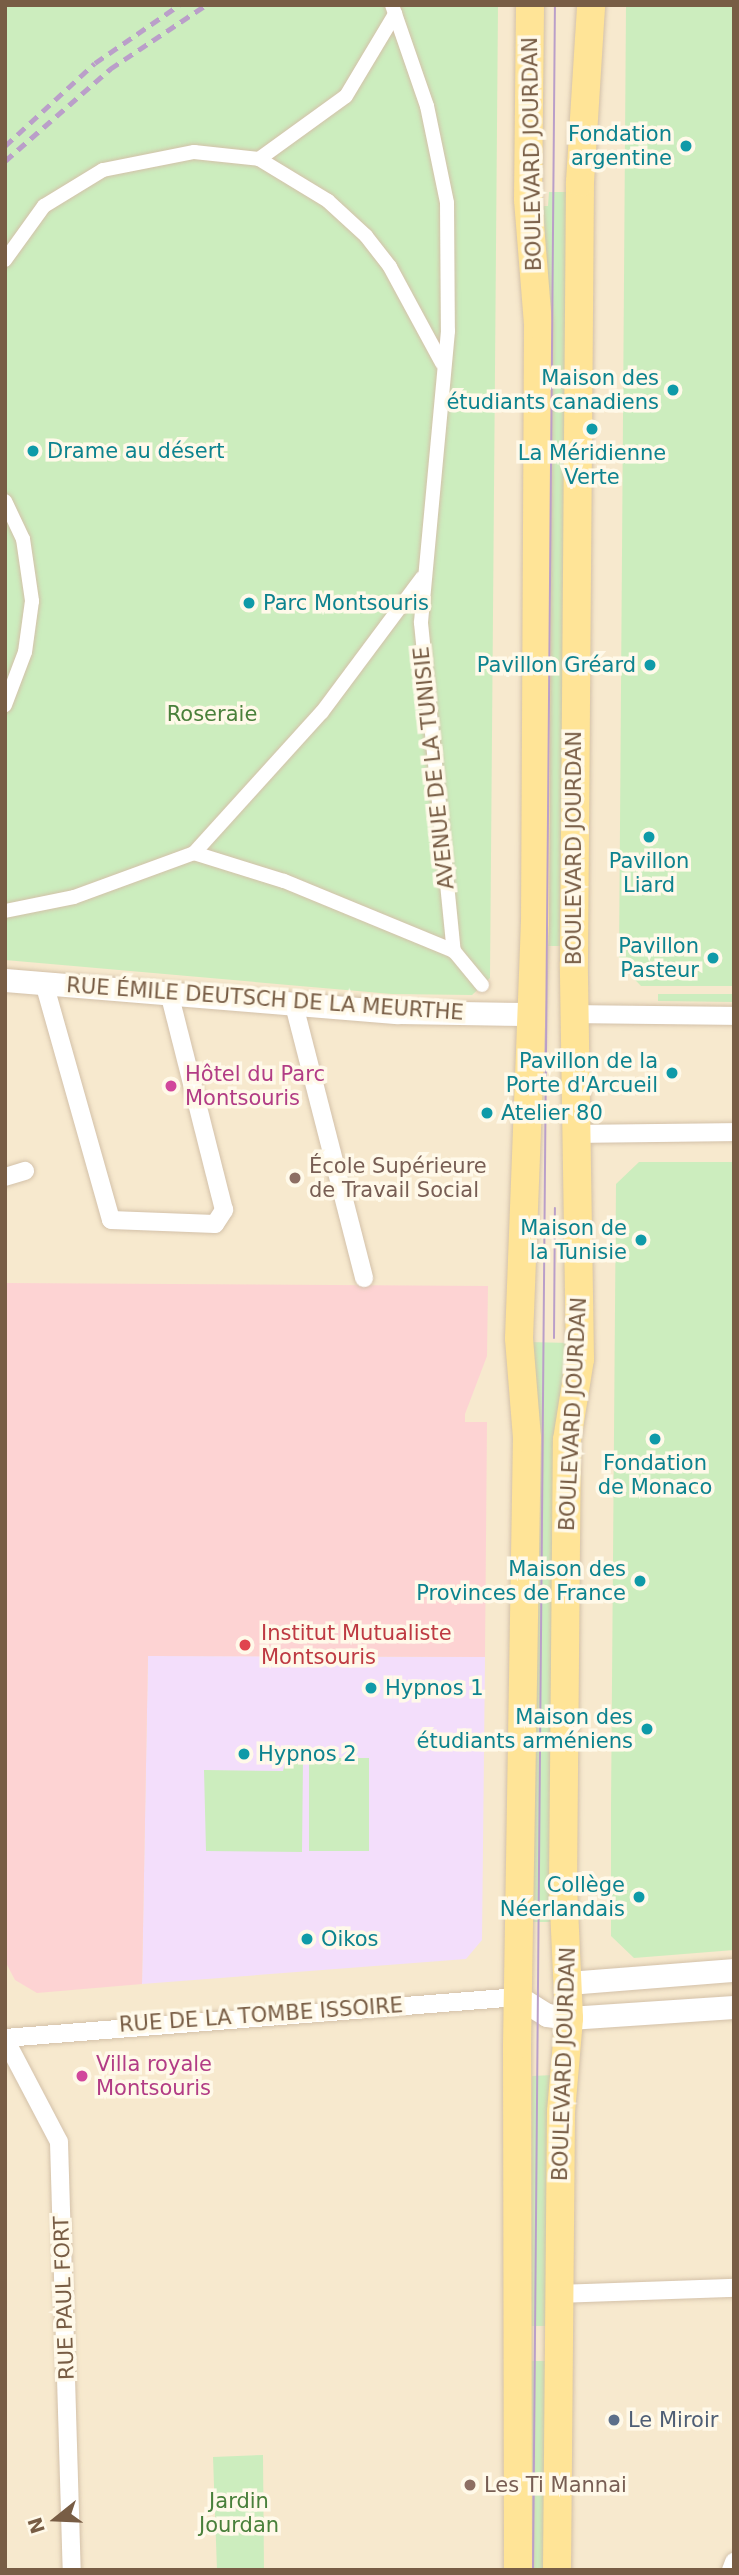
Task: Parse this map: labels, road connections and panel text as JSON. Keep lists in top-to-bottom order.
{
  "streets": {
    "main road": ["BOULEVARD JOURDAN"],
    "street": [
      "AVENUE DE LA TUNISIE",
      "RUE ÉMILE DEUTSCH DE LA MEURTHE",
      "RUE DE LA TOMBE ISSOIRE",
      "RUE PAUL FORT"
    ]
  },
  "crossings": [
    ["BOULEVARD JOURDAN", "RUE ÉMILE DEUTSCH DE LA MEURTHE"],
    ["BOULEVARD JOURDAN", "RUE DE LA TOMBE ISSOIRE"],
    ["RUE DE LA TOMBE ISSOIRE", "RUE PAUL FORT"]
  ],
  "parks": ["Roseraie", "Jardin Jourdan"],
  "places": [
    "Fondation argentine",
    "Maison des étudiants canadiens",
    "La Méridienne Verte",
    "Drame au désert",
    "Parc Montsouris",
    "Pavillon Gréard",
    "Pavillon Liard",
    "Pavillon Pasteur",
    "Pavillon de la Porte d'Arcueil",
    "Hôtel du Parc Montsouris",
    "Atelier 80",
    "École Supérieure de Travail Social",
    "Maison de la Tunisie",
    "Fondation de Monaco",
    "Maison des Provinces de France",
    "Institut Mutualiste Montsouris",
    "Hypnos 1",
    "Maison des étudiants arméniens",
    "Hypnos 2",
    "Collège Néerlandais",
    "Oikos",
    "Villa royale Montsouris",
    "Le Miroir",
    "Les Ti Mannai"
  ],
  "north": "left"
}
